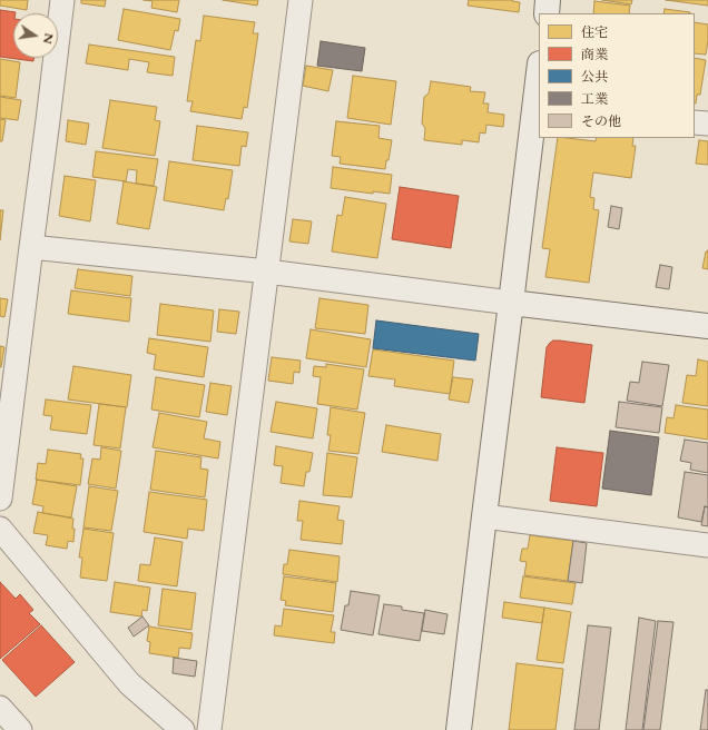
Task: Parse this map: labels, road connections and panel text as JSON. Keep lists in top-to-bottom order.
{
  "legend": [
    "住宅",
    "商業",
    "公共",
    "工業",
    "その他"
  ],
  "north": "right"
}
